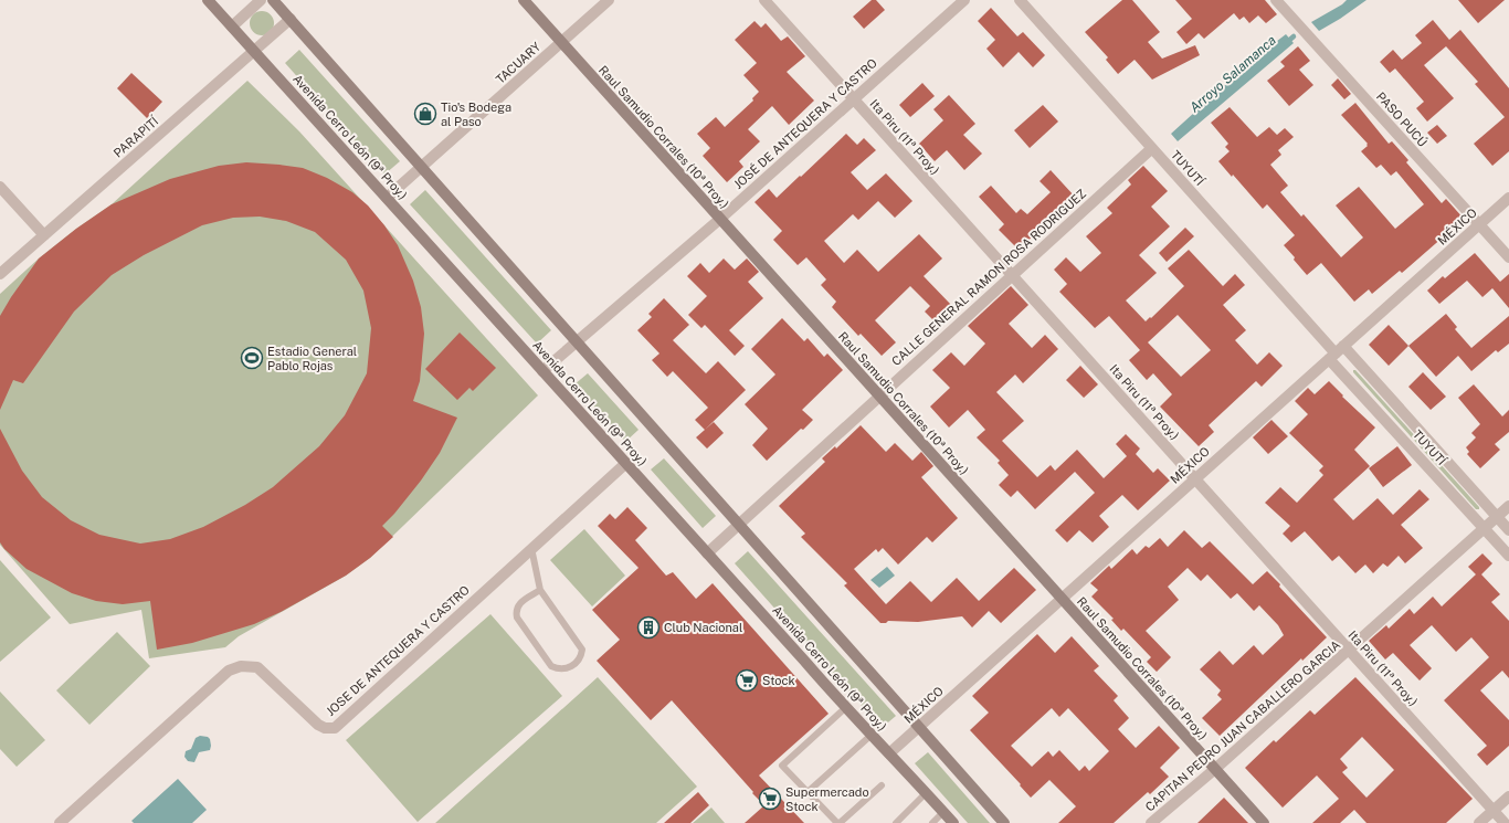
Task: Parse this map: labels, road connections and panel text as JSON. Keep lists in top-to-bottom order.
{
  "streets": {
    "street": [
      "TACUARY",
      "PASO PUCÚ",
      "JOSÉ DE ANTEQUERA Y CASTRO",
      "PARAPITÍ",
      "Avenida Cerro León (9ª Proy.)",
      "Raul Samudio Corrales (10ª Proy.)",
      "Ita Piru (11ª Proy.)",
      "TUYUTÍ",
      "MÉXICO",
      "CALLE GENERAL RAMON ROSA RODRIGUEZ",
      "JOSE DE ANTEQUERA Y CASTRO",
      "CAPITAN PEDRO JUAN CABALLERO GARCIA"
    ]
  },
  "crossings": [
    ["TACUARY", "Avenida Cerro León (9ª Proy.)"],
    ["TACUARY", "Raul Samudio Corrales (10ª Proy.)"],
    ["PASO PUCÚ", "MÉXICO"],
    ["JOSÉ DE ANTEQUERA Y CASTRO", "Avenida Cerro León (9ª Proy.)"],
    ["JOSÉ DE ANTEQUERA Y CASTRO", "Raul Samudio Corrales (10ª Proy.)"],
    ["JOSÉ DE ANTEQUERA Y CASTRO", "Ita Piru (11ª Proy.)"],
    ["PARAPITÍ", "Avenida Cerro León (9ª Proy.)"],
    ["Avenida Cerro León (9ª Proy.)", "MÉXICO"],
    ["Avenida Cerro León (9ª Proy.)", "CALLE GENERAL RAMON ROSA RODRIGUEZ"],
    ["Avenida Cerro León (9ª Proy.)", "JOSE DE ANTEQUERA Y CASTRO"],
    ["Raul Samudio Corrales (10ª Proy.)", "MÉXICO"],
    ["Raul Samudio Corrales (10ª Proy.)", "CALLE GENERAL RAMON ROSA RODRIGUEZ"],
    ["Raul Samudio Corrales (10ª Proy.)", "CAPITAN PEDRO JUAN CABALLERO GARCIA"],
    ["Ita Piru (11ª Proy.)", "MÉXICO"],
    ["Ita Piru (11ª Proy.)", "CALLE GENERAL RAMON ROSA RODRIGUEZ"],
    ["Ita Piru (11ª Proy.)", "CAPITAN PEDRO JUAN CABALLERO GARCIA"],
    ["TUYUTÍ", "MÉXICO"],
    ["TUYUTÍ", "CALLE GENERAL RAMON ROSA RODRIGUEZ"],
    ["TUYUTÍ", "CAPITAN PEDRO JUAN CABALLERO GARCIA"]
  ],
  "water": ["Arroyo Salamanca"],
  "places": {
    "shop": ["Tio's Bodega al Paso"],
    "sports": ["Estadio General Pablo Rojas"],
    "building": ["Club Nacional"],
    "supermarket": ["Stock", "Supermercado Stock"]
  }
}
